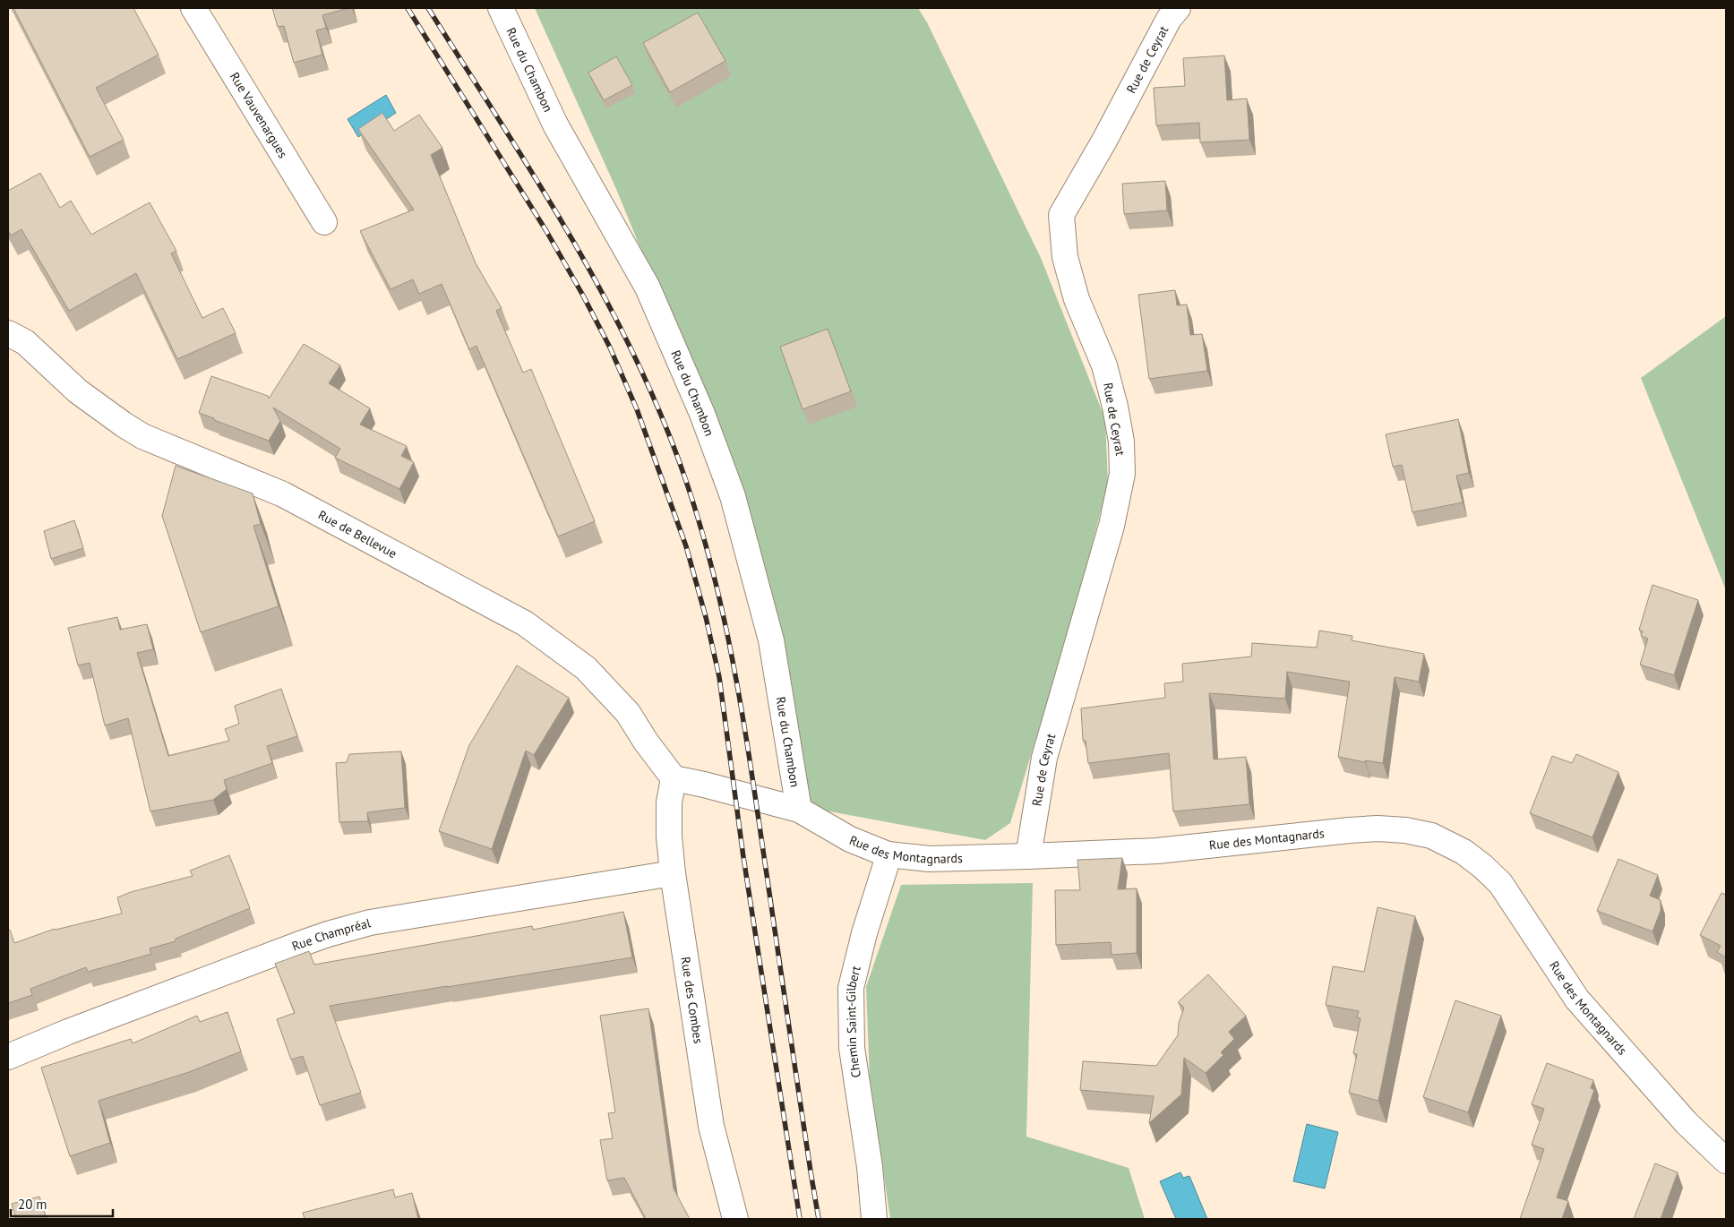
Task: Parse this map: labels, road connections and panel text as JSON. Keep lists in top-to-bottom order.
{
  "streets": {
    "street": [
      "Rue de Ceyrat",
      "Rue du Chambon",
      "Rue Vauvenargues",
      "Rue de Bellevue",
      "Rue des Montagnards",
      "Rue Champréal",
      "Rue des Combes",
      "Chemin Saint-Gilbert"
    ]
  },
  "crossings": [
    ["Rue de Ceyrat", "Rue des Montagnards"],
    ["Rue du Chambon", "Rue des Montagnards"],
    ["Rue de Bellevue", "Rue des Montagnards"],
    ["Rue de Bellevue", "Rue des Combes"],
    ["Rue des Montagnards", "Rue des Combes"],
    ["Rue des Montagnards", "Chemin Saint-Gilbert"],
    ["Rue Champréal", "Rue des Combes"]
  ],
  "scale_bar": "20 m"
}
